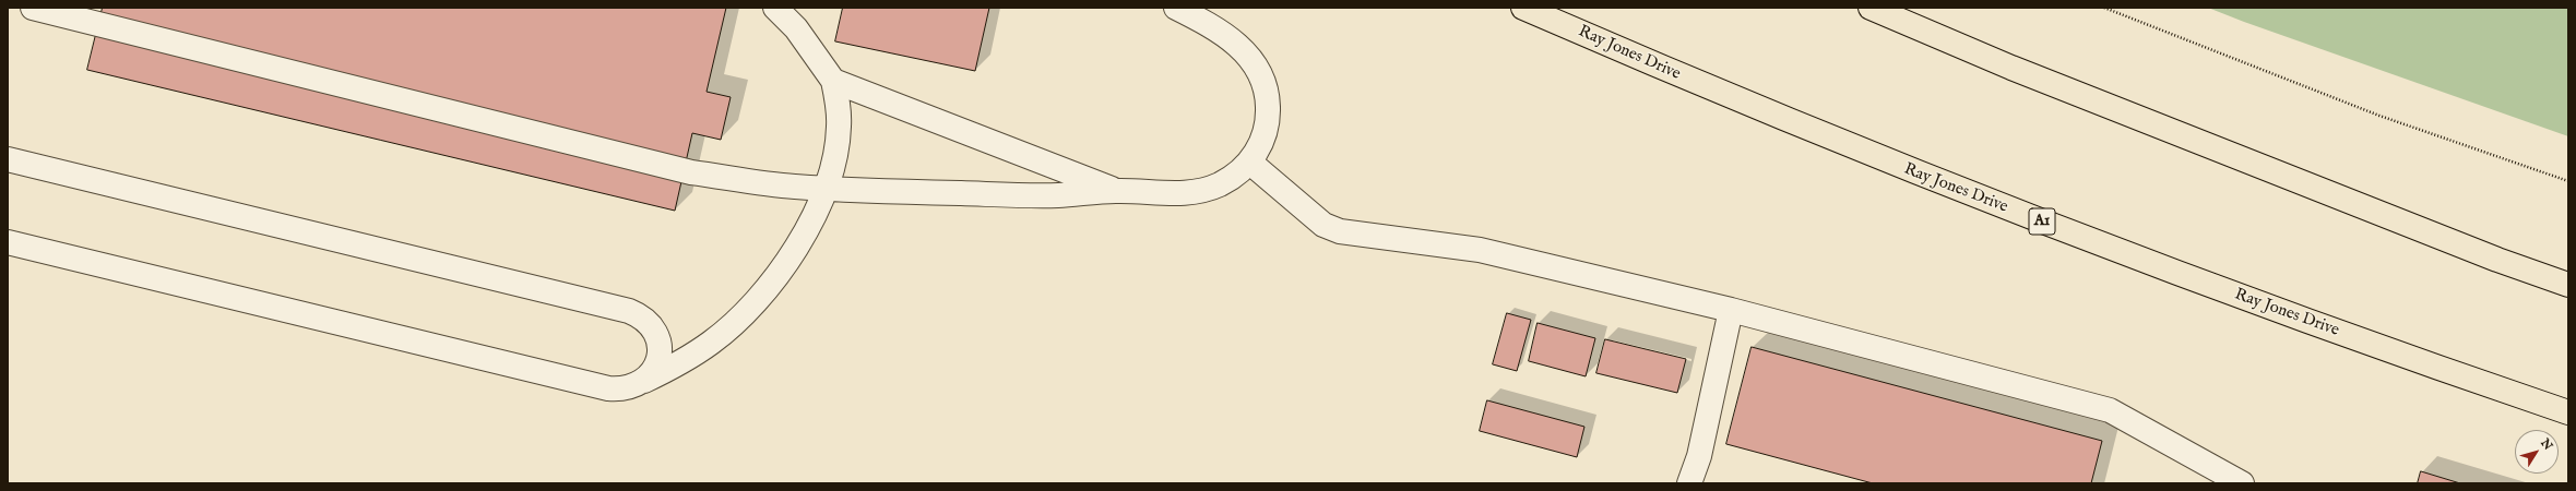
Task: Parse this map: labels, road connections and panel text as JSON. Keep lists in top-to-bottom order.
{
  "streets": {
    "highway": ["Ray Jones Drive", "A1"]
  },
  "north": "top right"
}
